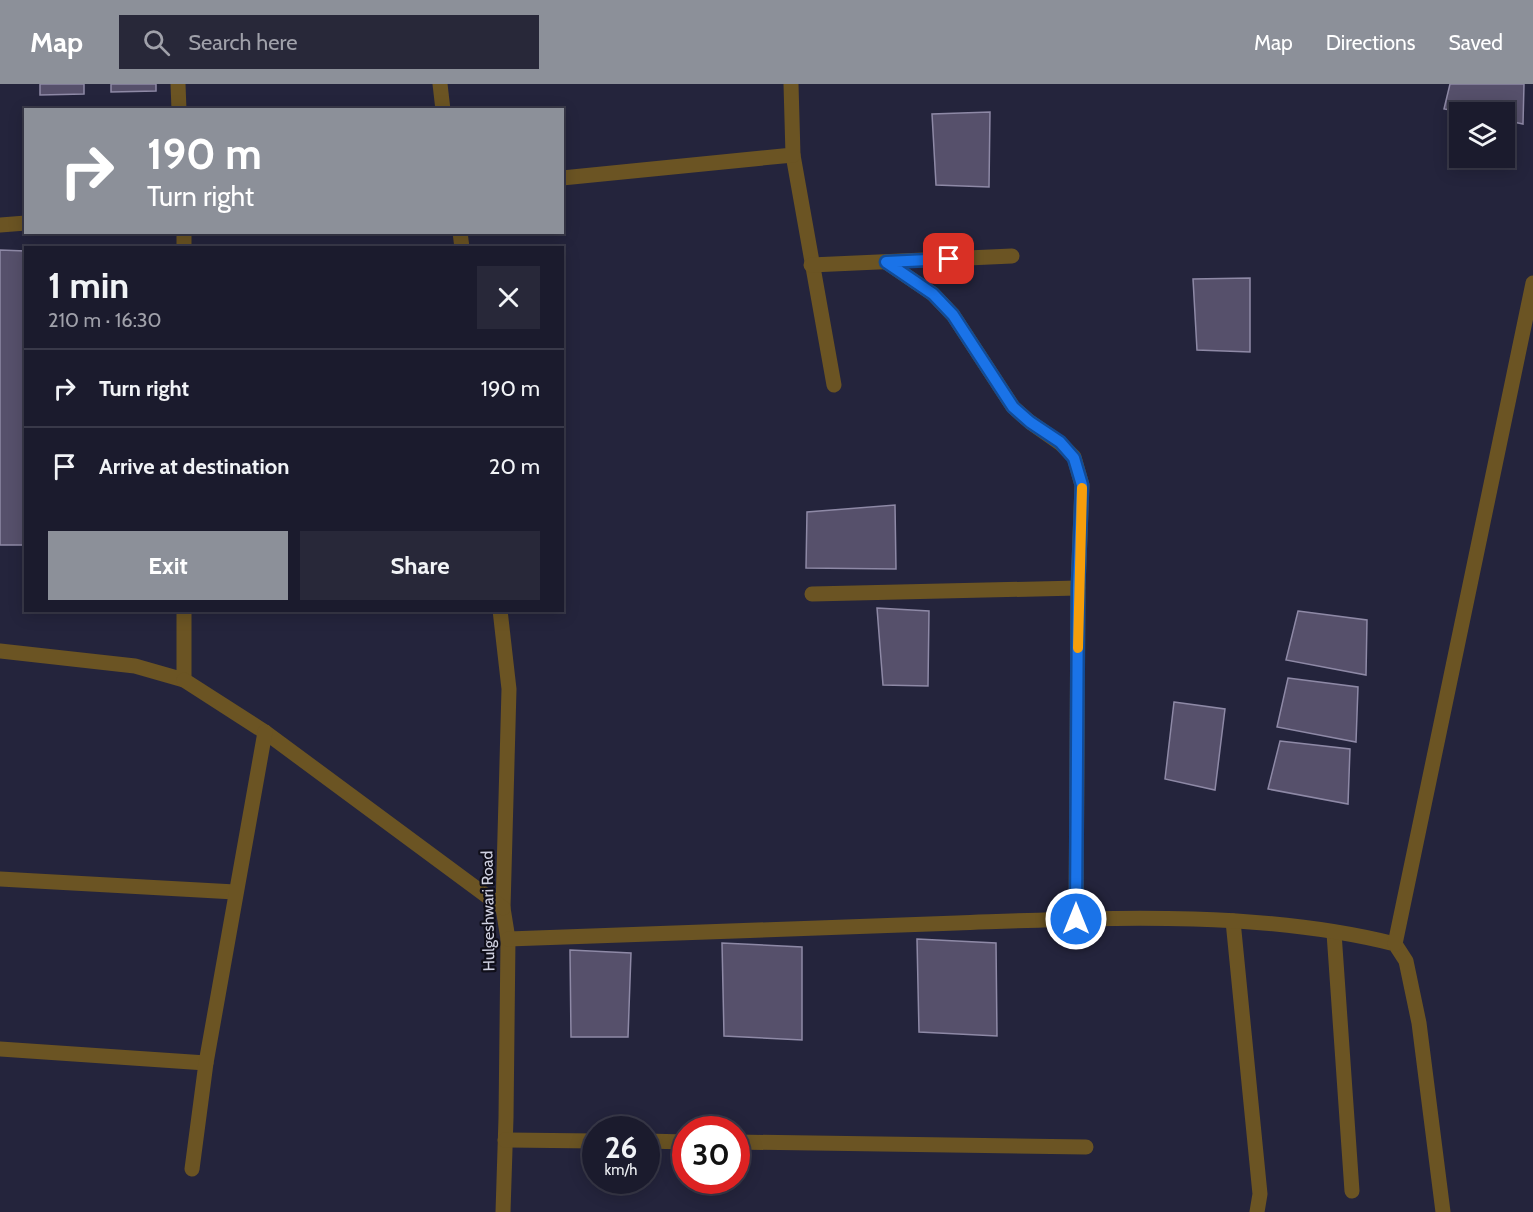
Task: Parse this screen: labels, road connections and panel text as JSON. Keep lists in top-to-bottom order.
{
  "streets": {
    "street": ["Hulgeshwari Road"]
  },
  "page": {
    "header": "Map",
    "search": "Search here",
    "nav": ["Map", "Directions", "Saved"],
    "turn": ["190 m", "Turn right"],
    "heading": ["1 min", "210 m · 16:30"],
    "list": [
      {
        "name": "Turn right",
        "value": "190 m"
      },
      {
        "name": "Arrive at destination",
        "value": "20 m"
      }
    ],
    "buttons": ["Exit", "Share"],
    "speed": "26 km/h",
    "limit": "30"
  }
}
